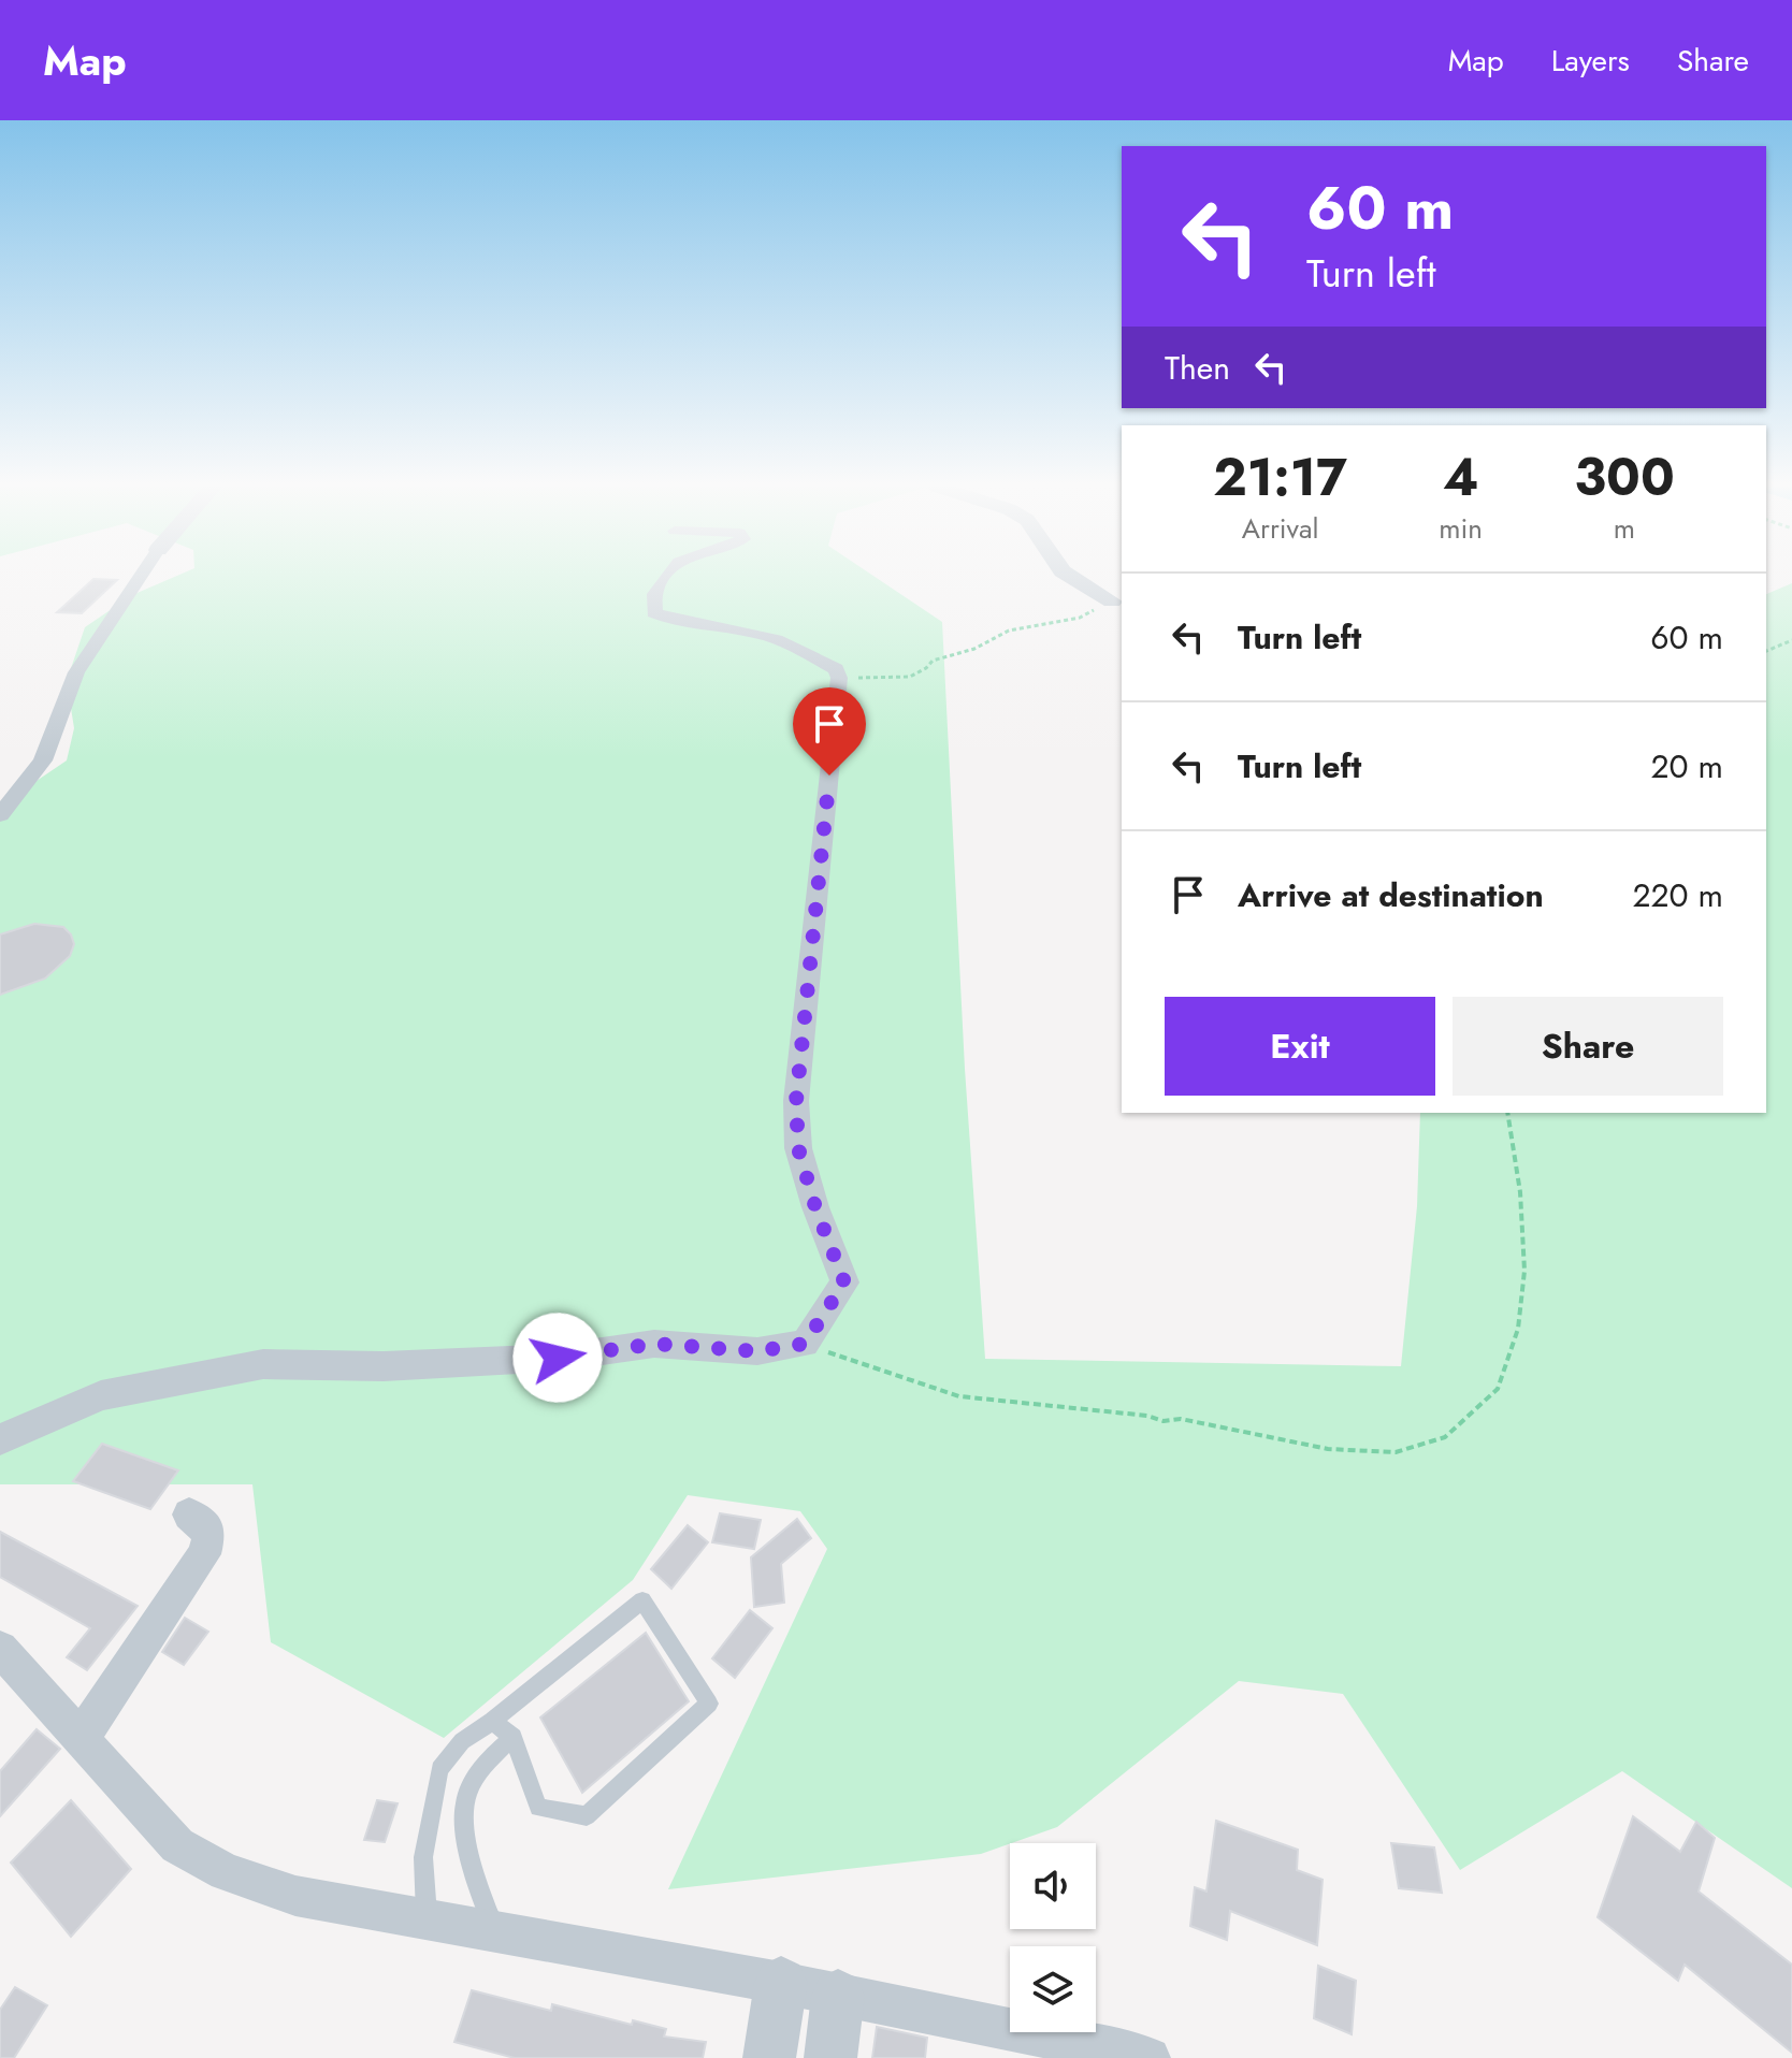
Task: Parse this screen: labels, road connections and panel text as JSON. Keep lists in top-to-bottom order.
{
  "page": {
    "header": "Map",
    "nav": ["Map", "Layers", "Share"],
    "turn": ["60 m", "Turn left"],
    "then": "Then",
    "eta": [
      "21:17",
      "Arrival",
      "4",
      "min",
      "300",
      "m"
    ],
    "list": [
      {
        "name": "Turn left",
        "value": "60 m"
      },
      {
        "name": "Turn left",
        "value": "20 m"
      },
      {
        "name": "Arrive at destination",
        "value": "220 m"
      }
    ],
    "buttons": ["Exit", "Share"]
  }
}
